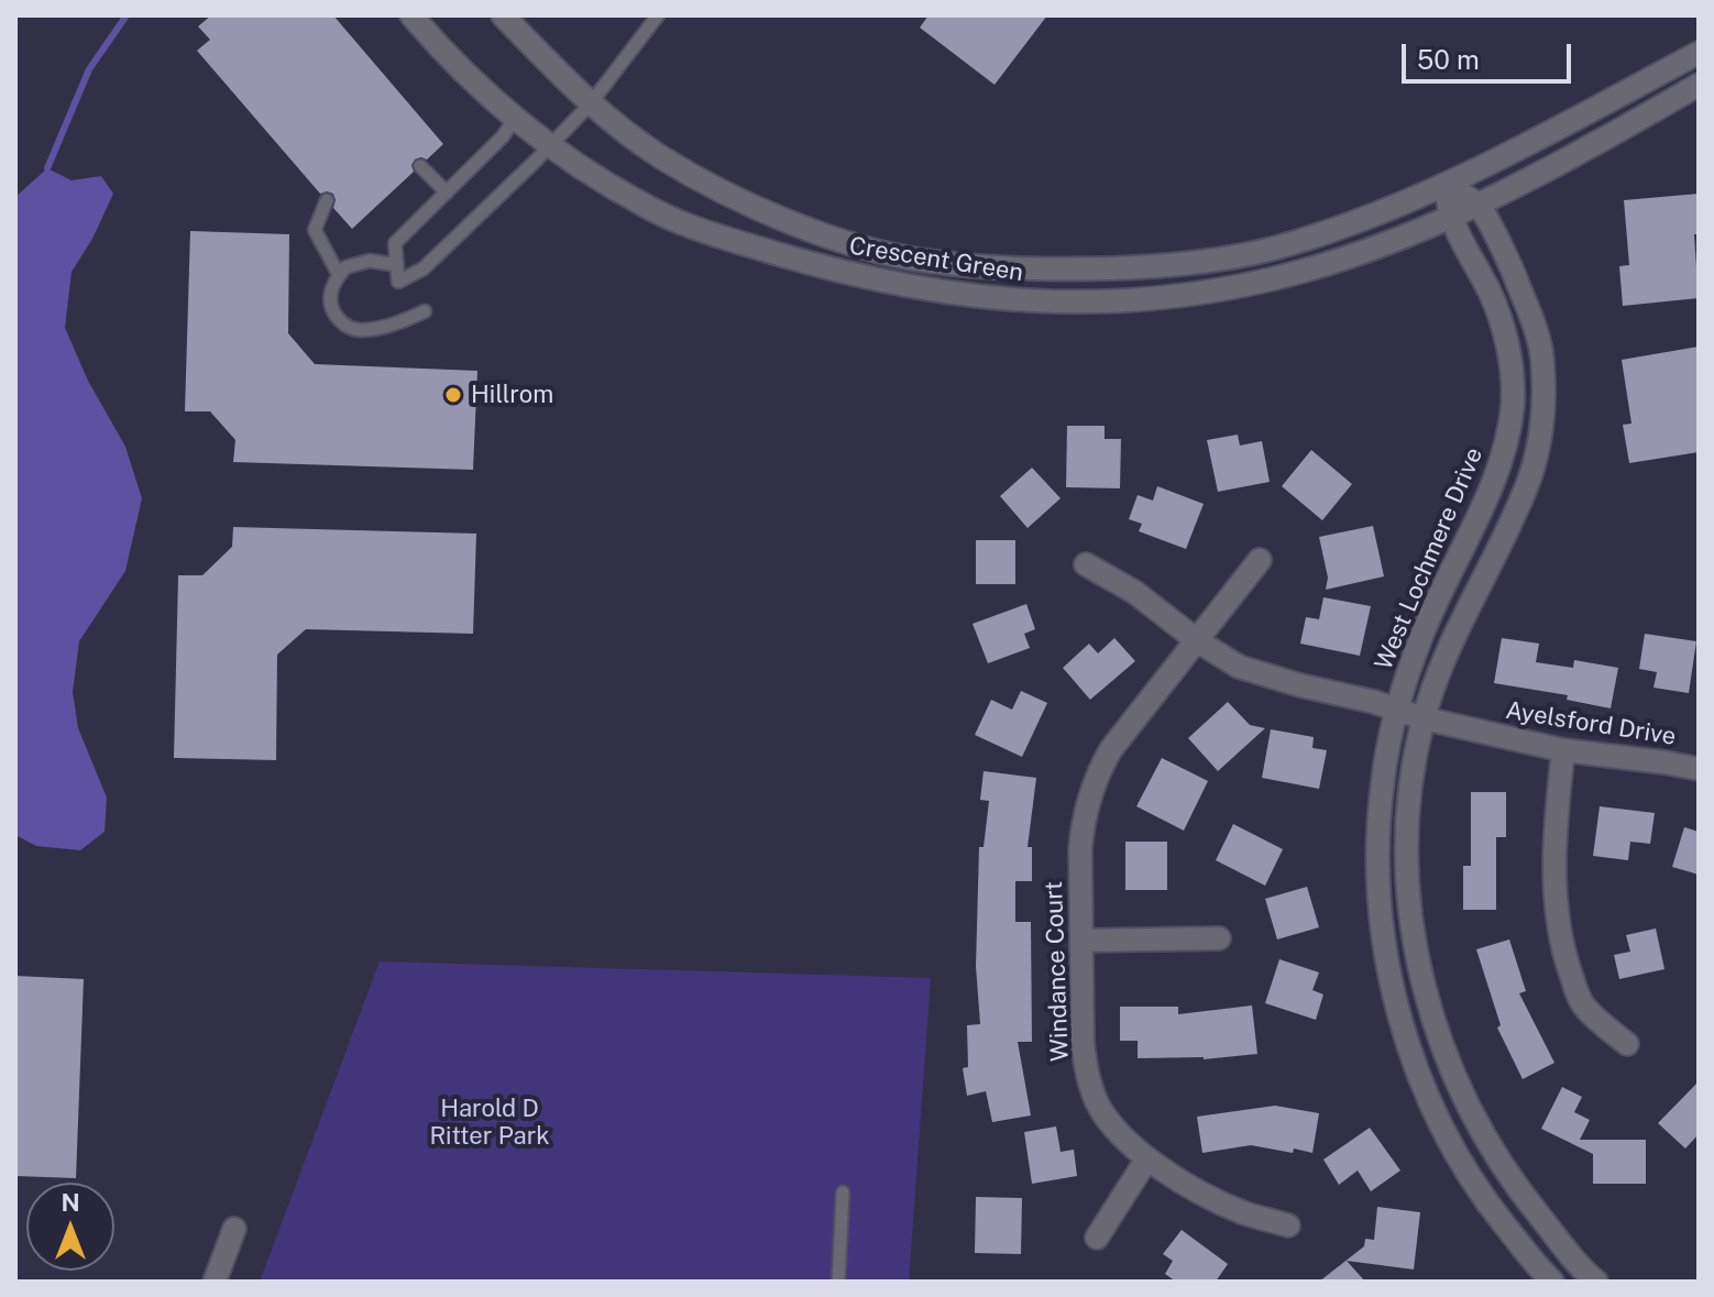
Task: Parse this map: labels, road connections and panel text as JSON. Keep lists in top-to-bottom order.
{
  "streets": {
    "street": [
      "Crescent Green",
      "West Lochmere Drive",
      "Ayelsford Drive",
      "Windance Court"
    ]
  },
  "crossings": [
    ["Crescent Green", "West Lochmere Drive"],
    ["West Lochmere Drive", "Ayelsford Drive"],
    ["Ayelsford Drive", "Windance Court"]
  ],
  "parks": ["Harold D Ritter Park"],
  "places": ["Hillrom"],
  "scale_bar": "50 m",
  "north": "top"
}
